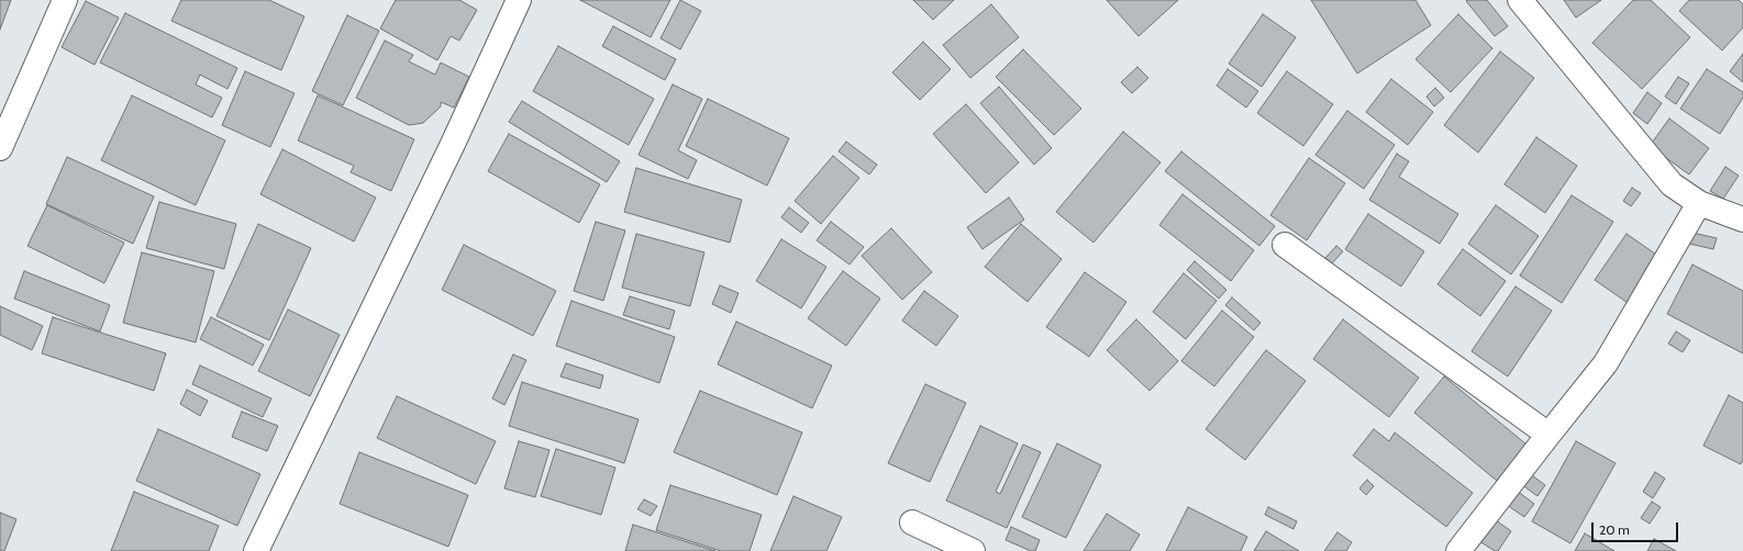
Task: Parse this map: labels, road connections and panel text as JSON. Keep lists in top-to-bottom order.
{
  "scale_bar": "20 m"
}
